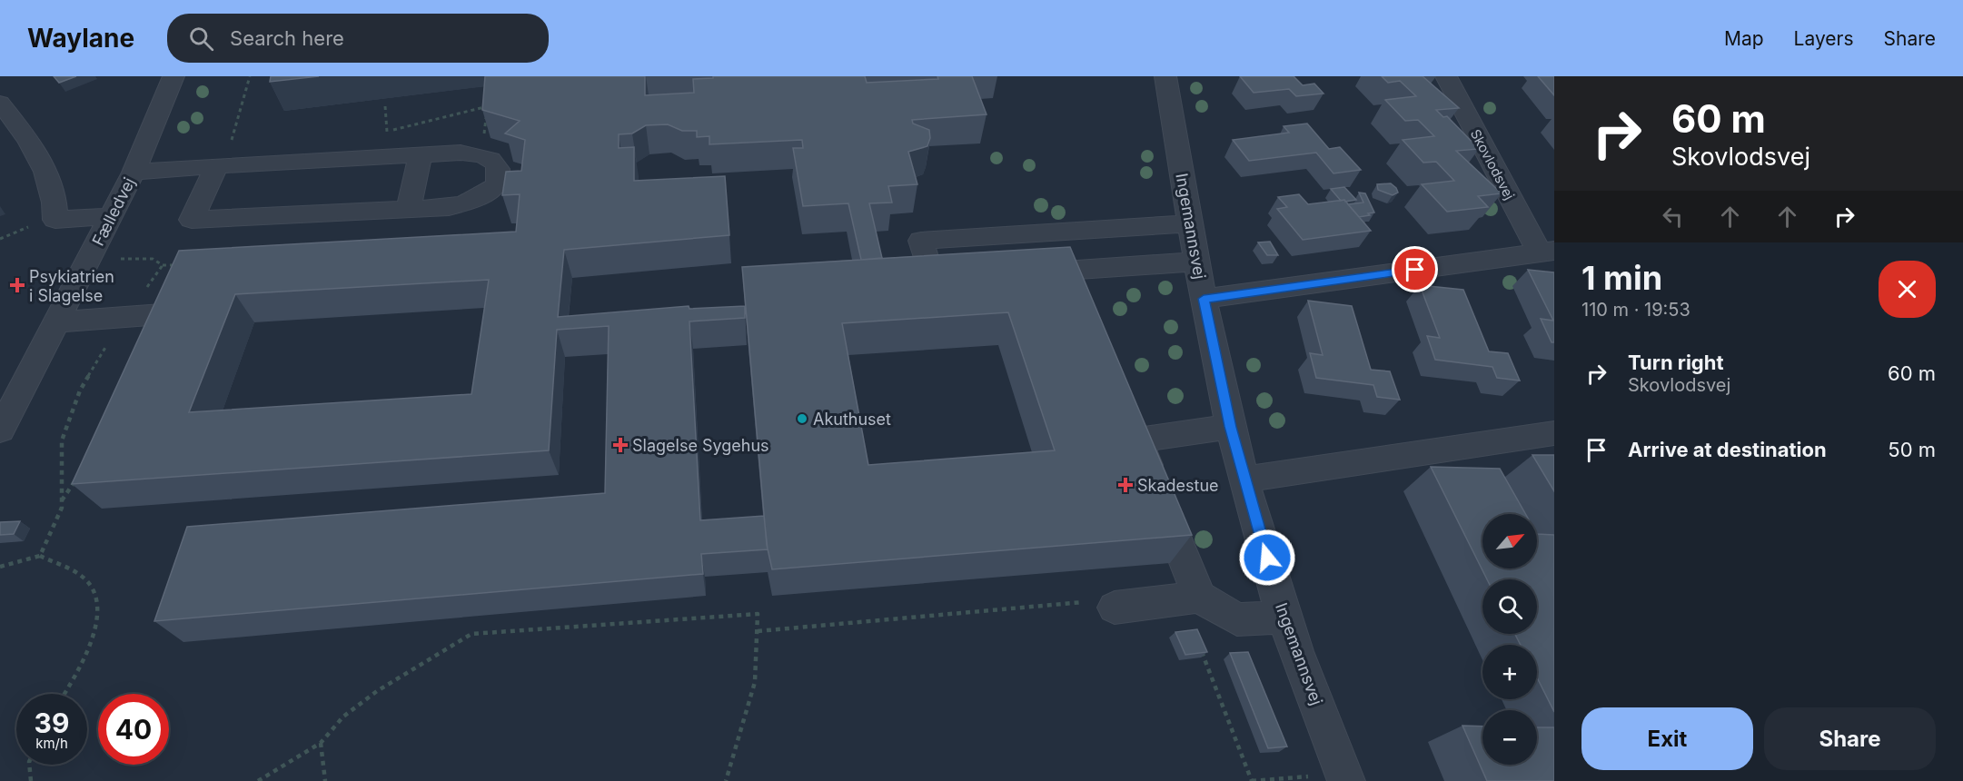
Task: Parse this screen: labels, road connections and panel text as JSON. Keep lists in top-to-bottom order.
{
  "streets": {
    "street": ["Skovlodsvej", "Fælledvej", "Ingemannsvej"]
  },
  "crossings": [
    ["Skovlodsvej", "Ingemannsvej"]
  ],
  "places": {
    "health": ["Psykiatrien i Slagelse", "Slagelse Sygehus", "Skadestue"],
    "other": ["Akuthuset"]
  },
  "north": "top right",
  "page": {
    "header": "Waylane",
    "search": "Search here",
    "nav": ["Map", "Layers", "Share"],
    "turn": ["60 m", "Skovlodsvej"],
    "heading": ["1 min", "110 m · 19:53"],
    "list": [
      {
        "name": "Turn right",
        "note": "Skovlodsvej",
        "value": "60 m"
      },
      {
        "name": "Arrive at destination",
        "value": "50 m"
      }
    ],
    "map_buttons": ["+", "−"],
    "speed": "39 km/h",
    "limit": "40",
    "buttons": ["Exit", "Share"]
  }
}
